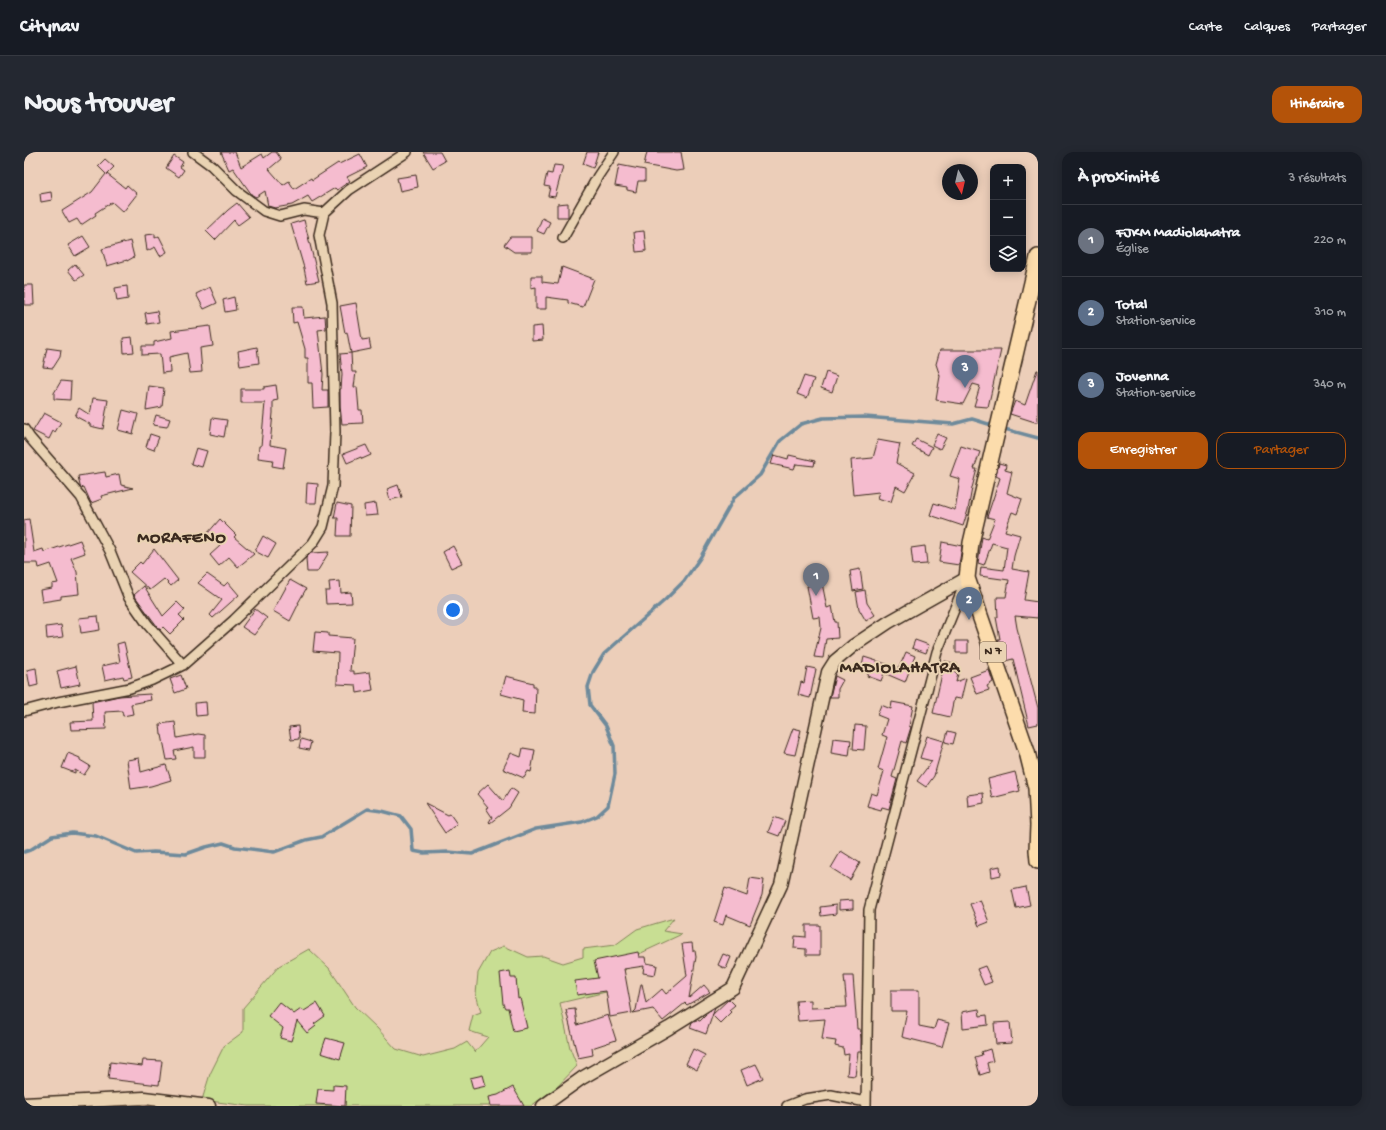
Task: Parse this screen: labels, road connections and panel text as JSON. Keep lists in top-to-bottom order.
{
  "streets": {
    "main road": ["N 7"]
  },
  "districts": ["MORAFENO", "MADIOLAHATRA"],
  "north": "bottom",
  "page": {
    "header": "Citynav",
    "nav": ["Carte", "Calques", "Partager"],
    "buttons": [
      "Itinéraire",
      ["Enregistrer", "Partager"]
    ],
    "title": "Nous trouver",
    "heading": ["À proximité", "3 résultats"],
    "map_buttons": ["+", "−"],
    "list": [
      {
        "mark": "1",
        "name": "FJKM Madiolahatra",
        "note": "Église",
        "value": "220 m"
      },
      {
        "mark": "2",
        "name": "Total",
        "note": "Station-service",
        "value": "310 m"
      },
      {
        "mark": "3",
        "name": "Jovenna",
        "note": "Station-service",
        "value": "340 m"
      }
    ],
    "pins": ["3", "1", "2"]
  }
}
